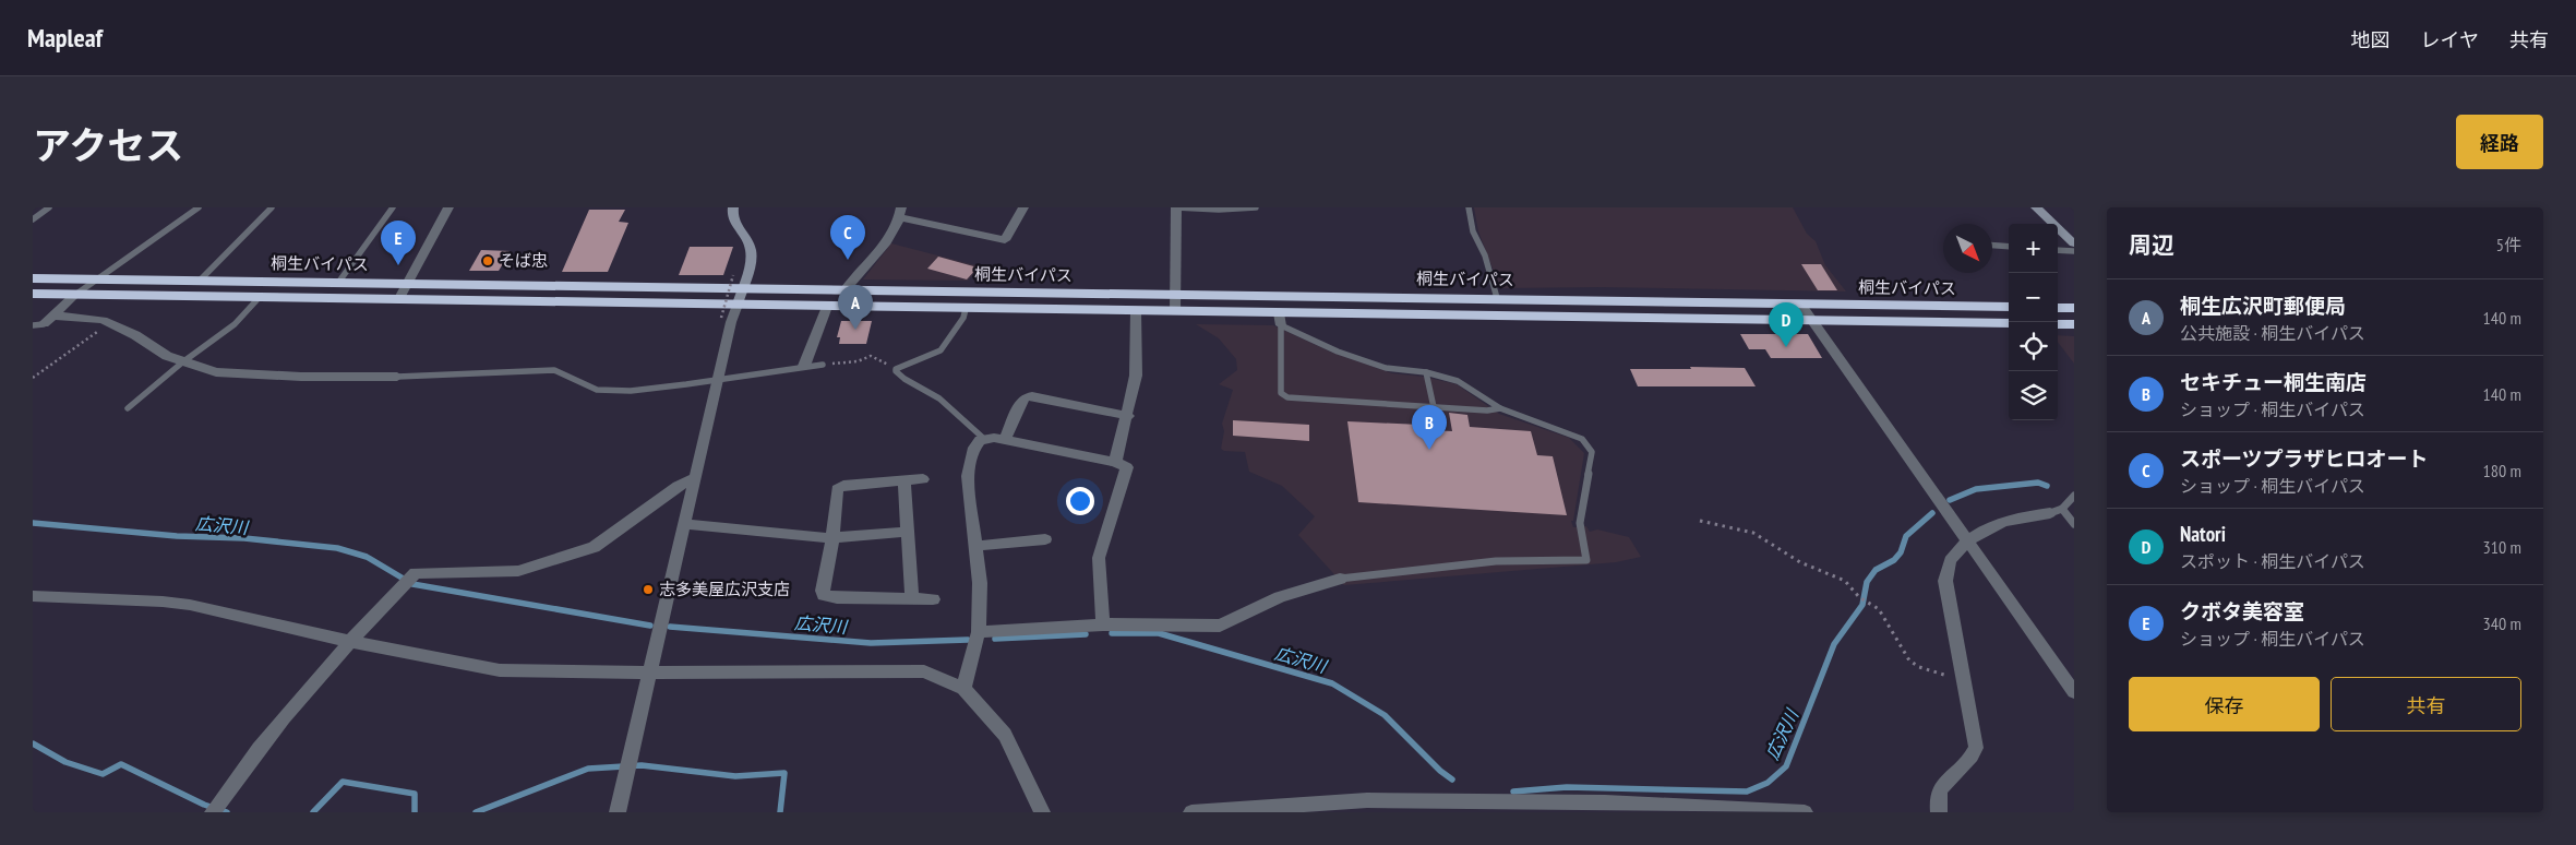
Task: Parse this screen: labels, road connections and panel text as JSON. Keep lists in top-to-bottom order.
{
  "streets": {
    "highway": ["桐生バイパス"]
  },
  "water": ["広沢川"],
  "places": ["そば忠", "志多美屋広沢支店"],
  "north": "bottom right",
  "page": {
    "header": "Mapleaf",
    "nav": ["地図", "レイヤ", "共有"],
    "title": "アクセス",
    "buttons": [
      "経路",
      ["保存", "共有"]
    ],
    "heading": ["周辺", "5件"],
    "pins": [
      "C",
      "E",
      "A",
      "D",
      "B"
    ],
    "map_buttons": ["+", "−"],
    "list": [
      {
        "mark": "A",
        "name": "桐生広沢町郵便局",
        "note": "公共施設 · 桐生バイパス",
        "value": "140 m"
      },
      {
        "mark": "B",
        "name": "セキチュー桐生南店",
        "note": "ショップ · 桐生バイパス",
        "value": "140 m"
      },
      {
        "mark": "C",
        "name": "スポーツプラザヒロオート",
        "note": "ショップ · 桐生バイパス",
        "value": "180 m"
      },
      {
        "mark": "D",
        "name": "Natori",
        "note": "スポット · 桐生バイパス",
        "value": "310 m"
      },
      {
        "mark": "E",
        "name": "クボタ美容室",
        "note": "ショップ · 桐生バイパス",
        "value": "340 m"
      }
    ]
  }
}
